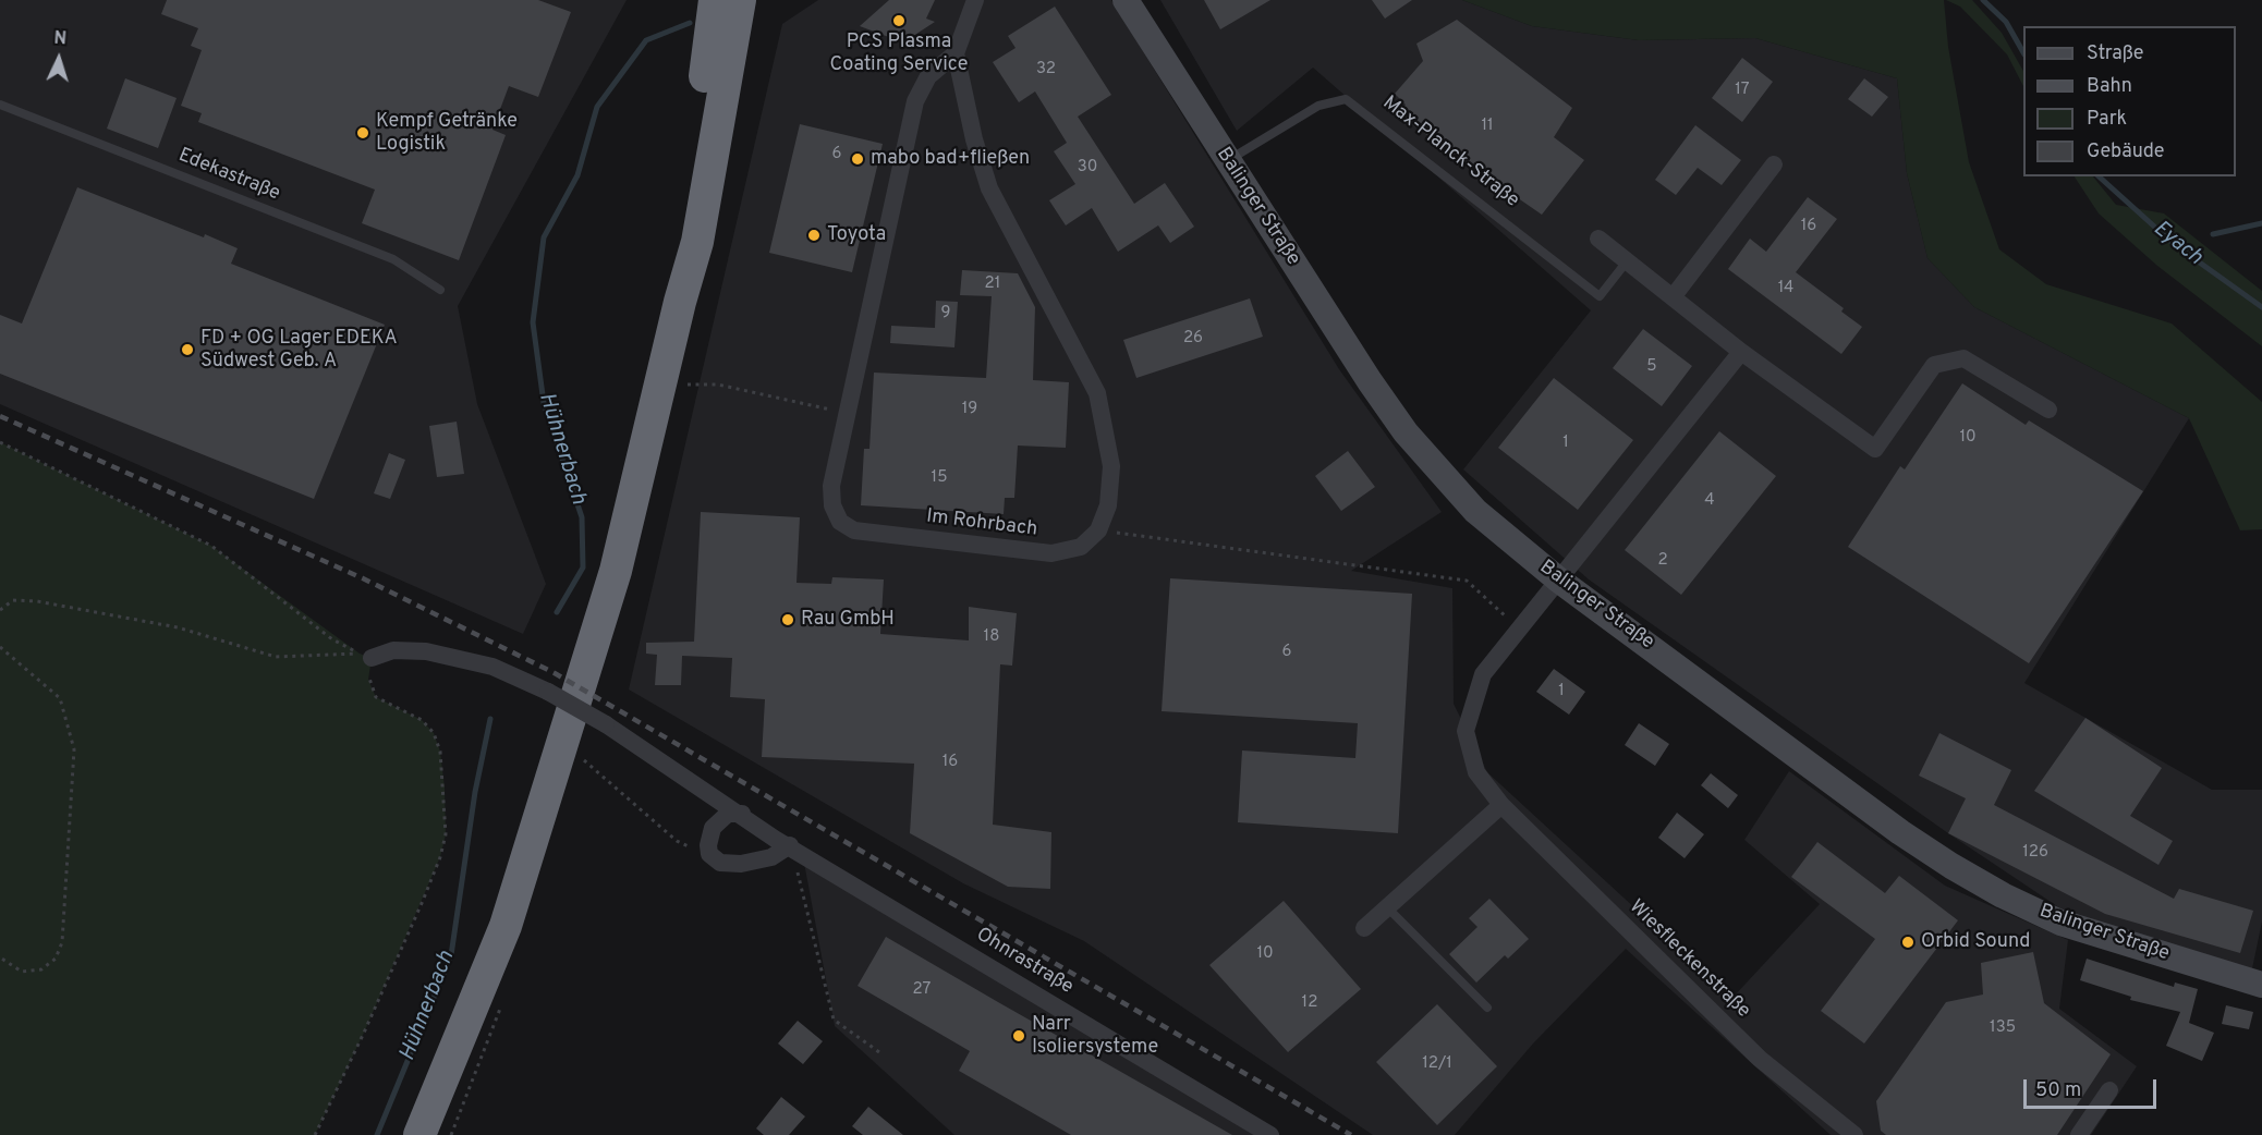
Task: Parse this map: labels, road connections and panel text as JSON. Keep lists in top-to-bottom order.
{
  "streets": {
    "main road": ["Balinger Straße"],
    "street": ["Im Rohrbach", "Wiesfleckenstraße", "Ohnrastraße"],
    "lane": ["Max-Planck-Straße", "Edekastraße"]
  },
  "crossings": [
    ["Max-Planck-Straße", "Balinger Straße"],
    ["Balinger Straße", "Wiesfleckenstraße"]
  ],
  "water": ["Eyach", "Hühnerbach"],
  "places": [
    "PCS Plasma Coating Service",
    "Kempf Getränke Logistik",
    "mabo bad+fließen",
    "Toyota",
    "FD + OG Lager EDEKA Südwest Geb. A",
    "Rau GmbH",
    "Orbid Sound",
    "Narr Isoliersysteme"
  ],
  "house_numbers": [
    "32",
    "17",
    "11",
    "6",
    "30",
    "16",
    "21",
    "14",
    "9",
    "26",
    "5",
    "19",
    "10",
    "1",
    "15",
    "4",
    "2",
    "18",
    "6",
    "1",
    "16",
    "126",
    "10",
    "27",
    "12",
    "135",
    "12/1"
  ],
  "legend": [
    "Straße",
    "Bahn",
    "Park",
    "Gebäude"
  ],
  "scale_bar": "50 m",
  "north": "top"
}
